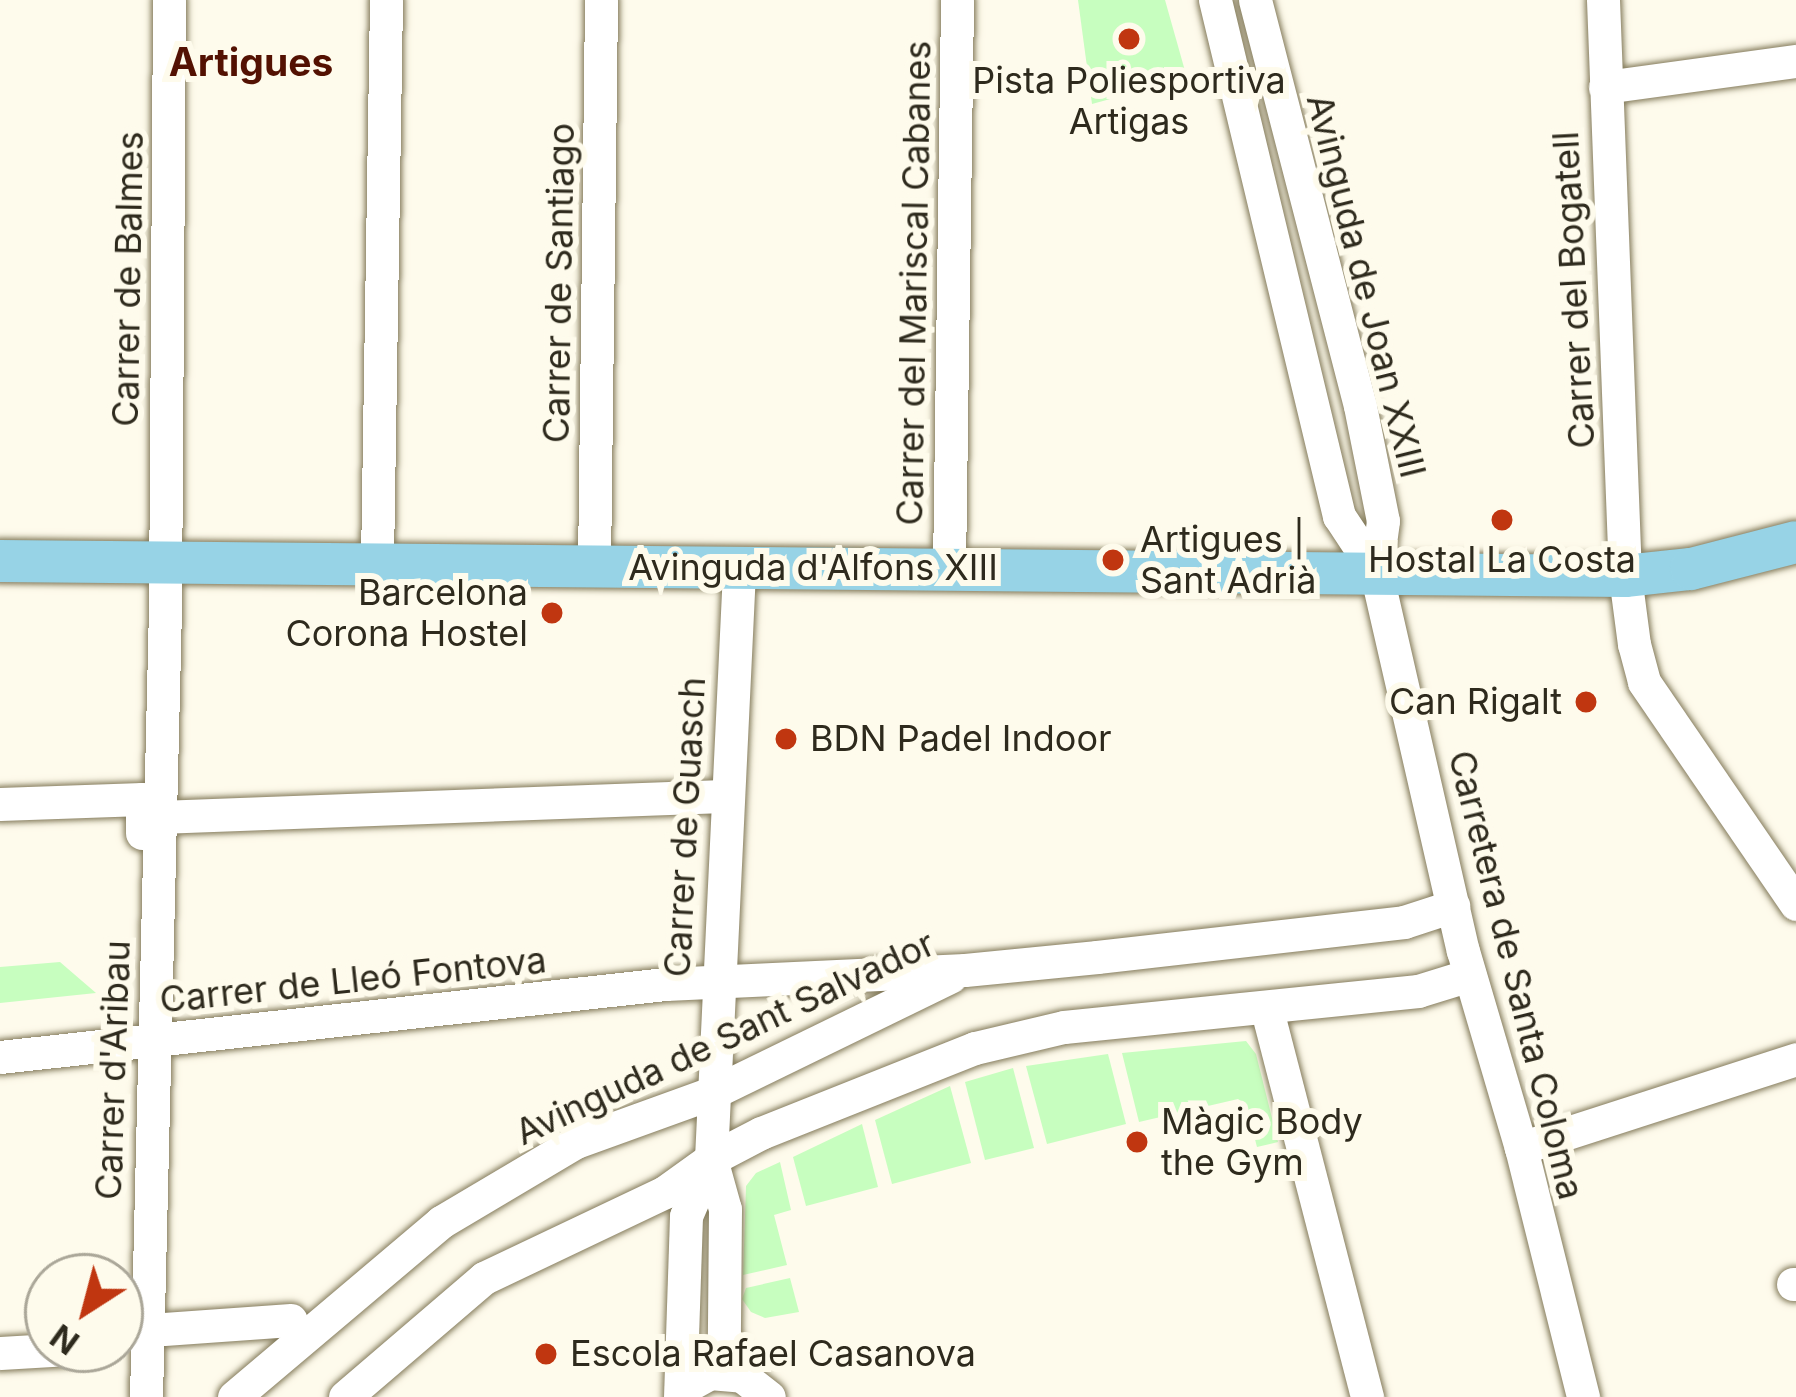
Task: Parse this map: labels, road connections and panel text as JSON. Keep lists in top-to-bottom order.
{
  "streets": {
    "main road": ["Avinguda d'Alfons XIII"],
    "street": [
      "Carrer de Balmes",
      "Carrer de Santiago",
      "Carrer del Mariscal Cabanes",
      "Avinguda de Joan XXIII",
      "Carrer del Bogatell",
      "Carrer de Guasch",
      "Carretera de Santa Coloma",
      "Carrer de Lleó Fontova",
      "Avinguda de Sant Salvador",
      "Carrer d'Aribau"
    ]
  },
  "crossings": [
    ["Carrer de Balmes", "Avinguda d'Alfons XIII"],
    ["Carrer de Balmes", "Carrer d'Aribau"],
    ["Carrer de Santiago", "Avinguda d'Alfons XIII"],
    ["Carrer del Mariscal Cabanes", "Avinguda d'Alfons XIII"],
    ["Avinguda de Joan XXIII", "Avinguda d'Alfons XIII"],
    ["Avinguda de Joan XXIII", "Carretera de Santa Coloma"],
    ["Carrer del Bogatell", "Avinguda d'Alfons XIII"],
    ["Avinguda d'Alfons XIII", "Carrer de Guasch"],
    ["Avinguda d'Alfons XIII", "Carretera de Santa Coloma"],
    ["Avinguda d'Alfons XIII", "Carrer d'Aribau"],
    ["Carrer de Guasch", "Carrer de Lleó Fontova"],
    ["Carrer de Guasch", "Avinguda de Sant Salvador"],
    ["Carretera de Santa Coloma", "Avinguda de Sant Salvador"],
    ["Carrer de Lleó Fontova", "Avinguda de Sant Salvador"],
    ["Carrer de Lleó Fontova", "Carrer d'Aribau"]
  ],
  "districts": ["Artigues"],
  "places": [
    "Pista Poliesportiva Artigas",
    "Hostal La Costa",
    "Artigues | Sant Adrià",
    "Barcelona Corona Hostel",
    "Can Rigalt",
    "BDN Padel Indoor",
    "Màgic Body the Gym",
    "Escola Rafael Casanova"
  ],
  "north": "bottom left"
}
